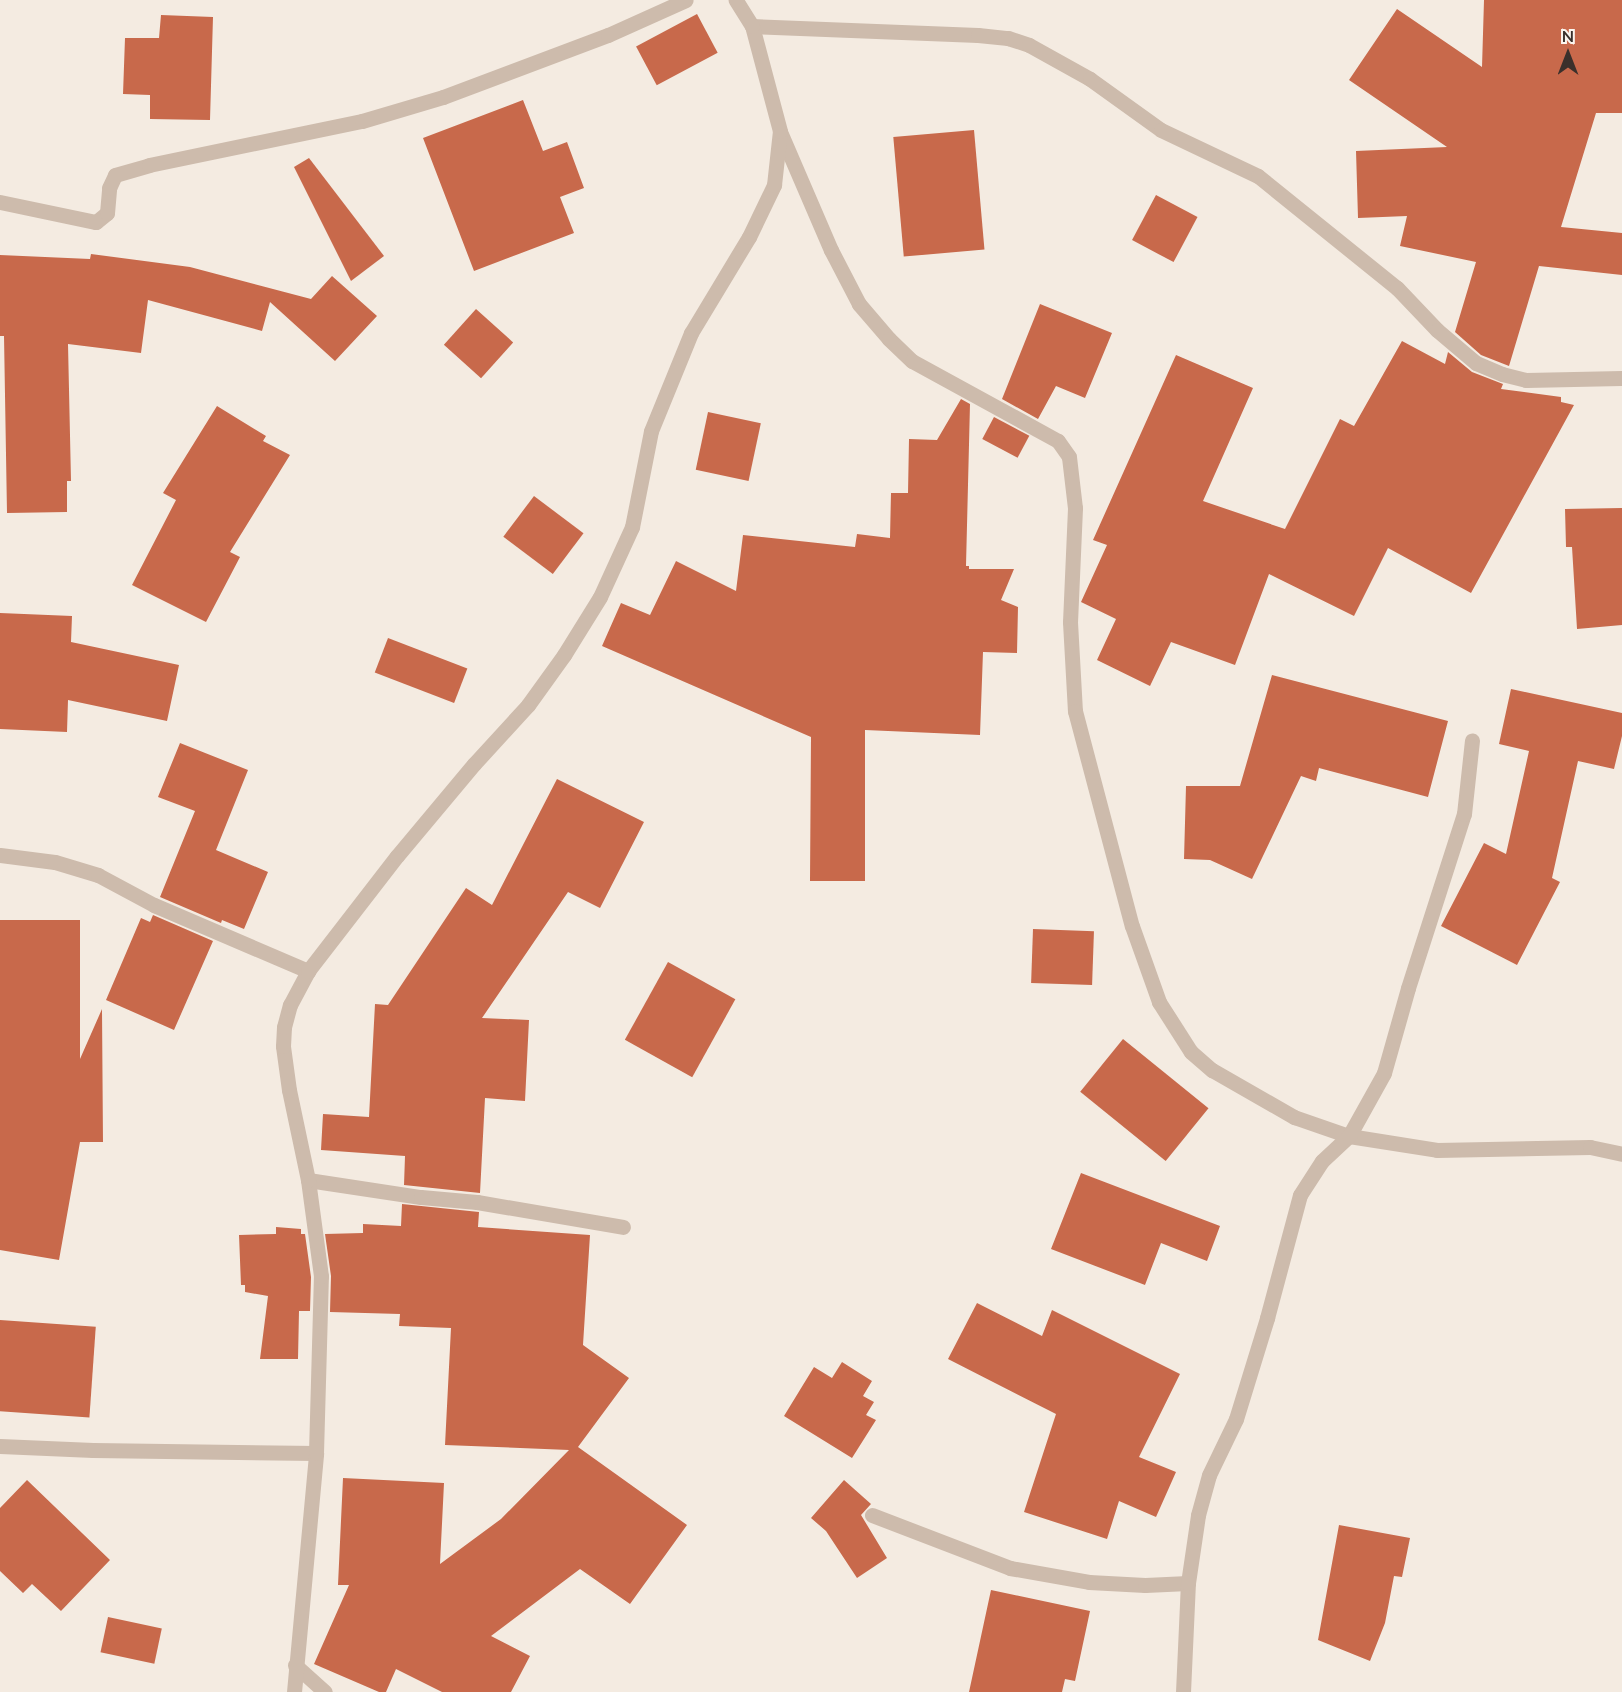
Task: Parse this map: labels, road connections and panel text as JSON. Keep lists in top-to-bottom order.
{
  "north": "top"
}
